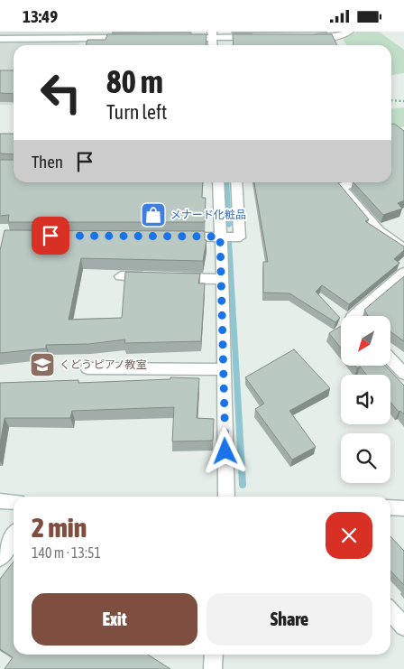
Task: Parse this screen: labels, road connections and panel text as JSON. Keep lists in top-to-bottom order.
{
  "places": {
    "shop": ["メナード化粧品"],
    "school or university": ["くどう ピアノ教室"]
  },
  "north": "bottom left",
  "page": {
    "status": "13:49",
    "turn": ["80 m", "Turn left"],
    "then": "Then",
    "heading": ["2 min", "140 m · 13:51"],
    "buttons": ["Exit", "Share"]
  }
}
